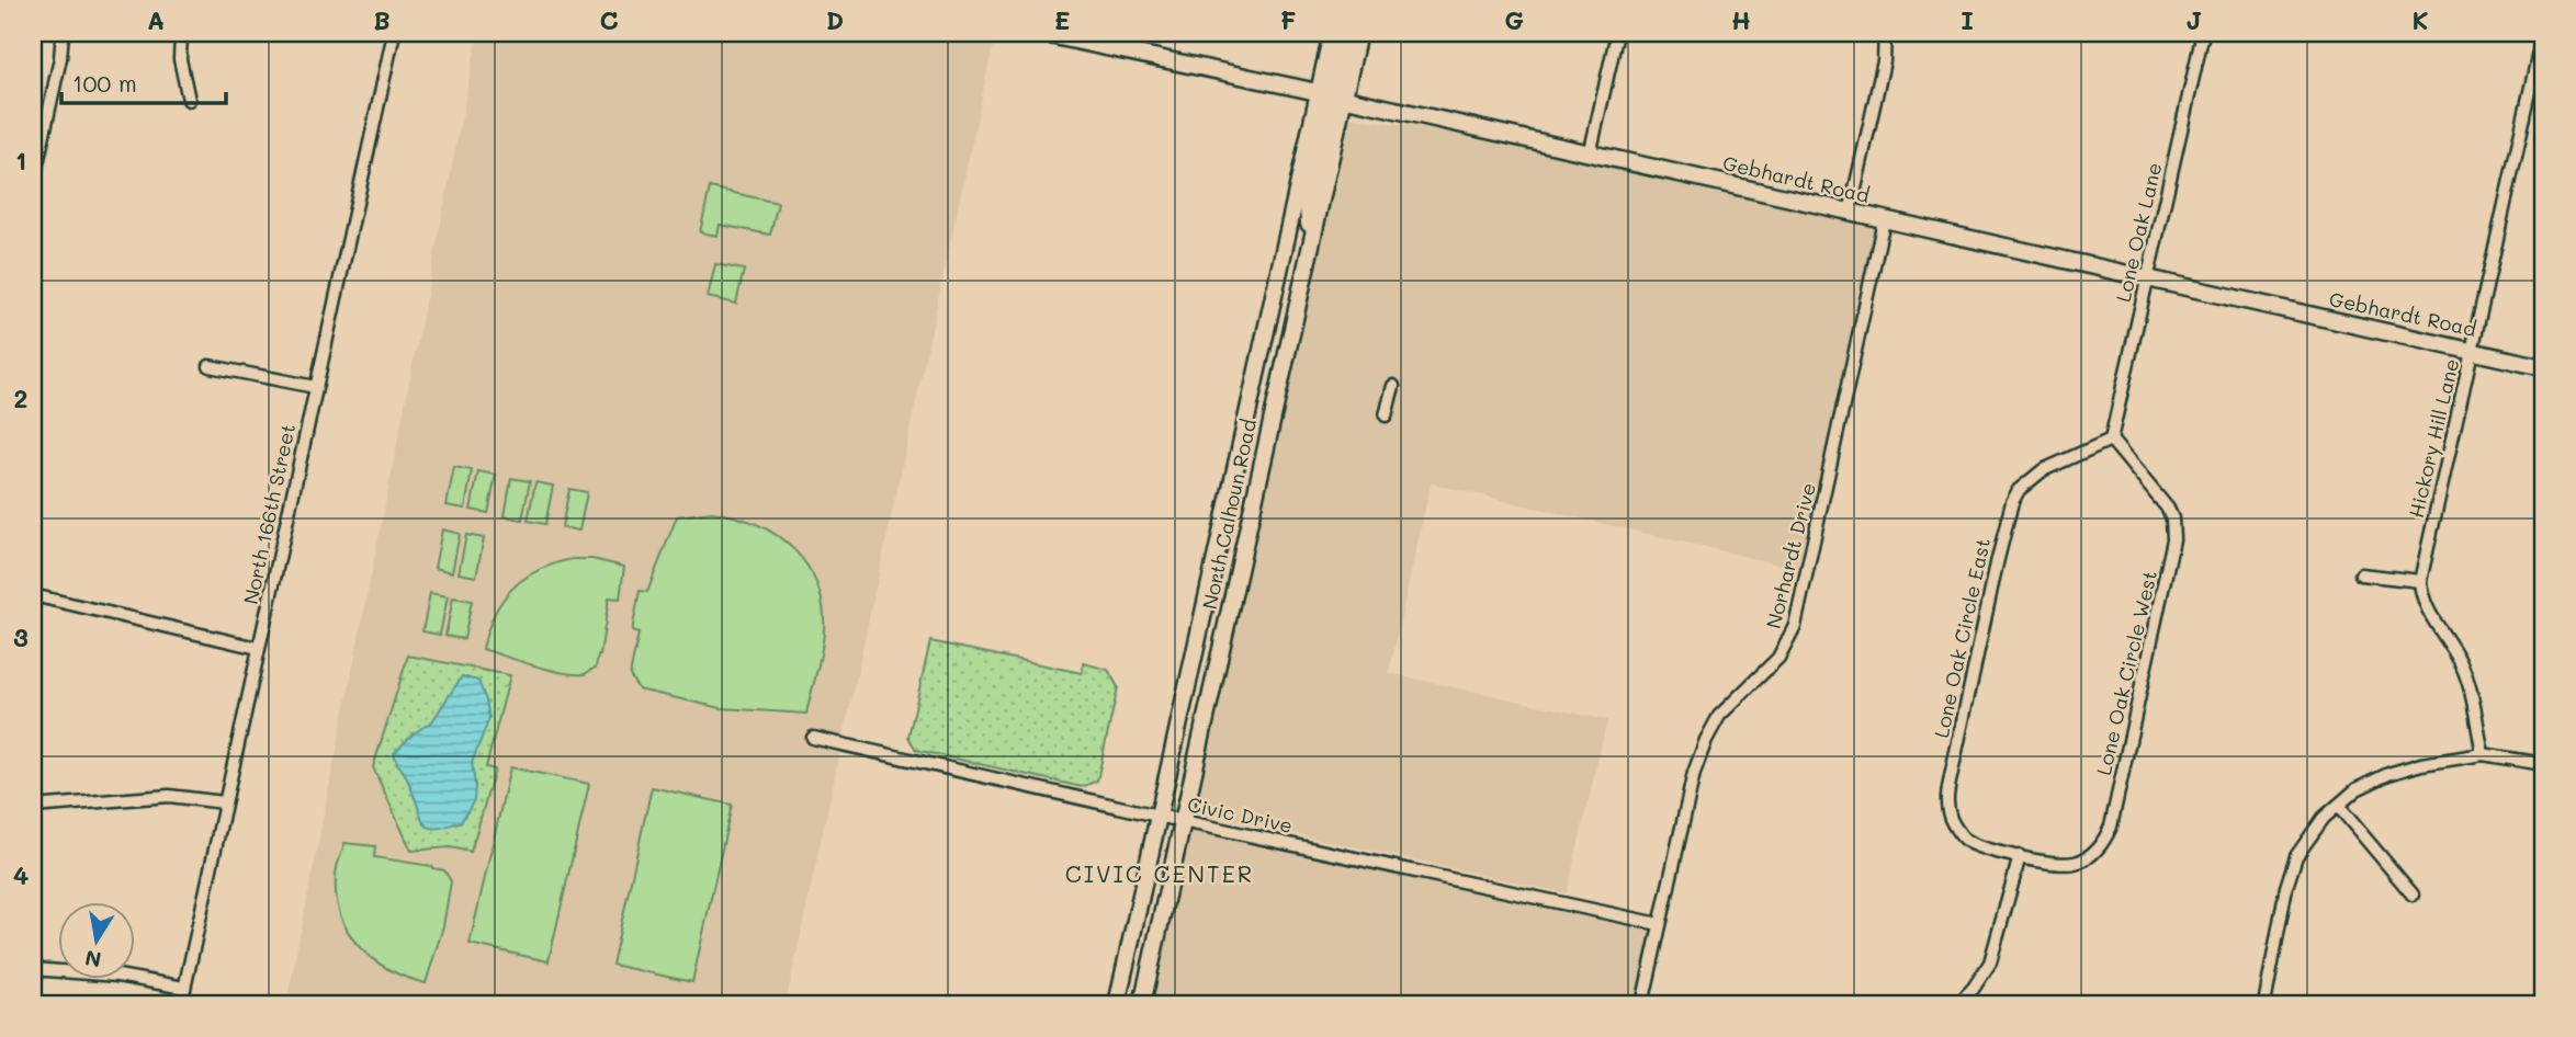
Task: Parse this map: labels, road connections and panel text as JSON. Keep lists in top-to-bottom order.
{
  "streets": {
    "main road": ["Gebhardt Road", "North Calhoun Road"],
    "street": [
      "Lone Oak Lane",
      "Hickory Hill Lane",
      "North 166th Street",
      "Norhardt Drive",
      "Lone Oak Circle East",
      "Lone Oak Circle West",
      "Civic Drive"
    ]
  },
  "crossings": [
    ["Gebhardt Road", "Lone Oak Lane"],
    ["Gebhardt Road", "Hickory Hill Lane"],
    ["Gebhardt Road", "North Calhoun Road"],
    ["Gebhardt Road", "Norhardt Drive"],
    ["Lone Oak Lane", "Lone Oak Circle East"],
    ["Lone Oak Lane", "Lone Oak Circle West"],
    ["North Calhoun Road", "Civic Drive"],
    ["Norhardt Drive", "Civic Drive"],
    ["Lone Oak Circle East", "Lone Oak Circle West"]
  ],
  "districts": ["CIVIC CENTER"],
  "scale_bar": "100 m",
  "north": "bottom",
  "grid": {
    "columns": [
      "A",
      "B",
      "C",
      "D",
      "E",
      "F",
      "G",
      "H",
      "I",
      "J",
      "K"
    ],
    "rows": [
      "1",
      "2",
      "3",
      "4"
    ]
  }
}
